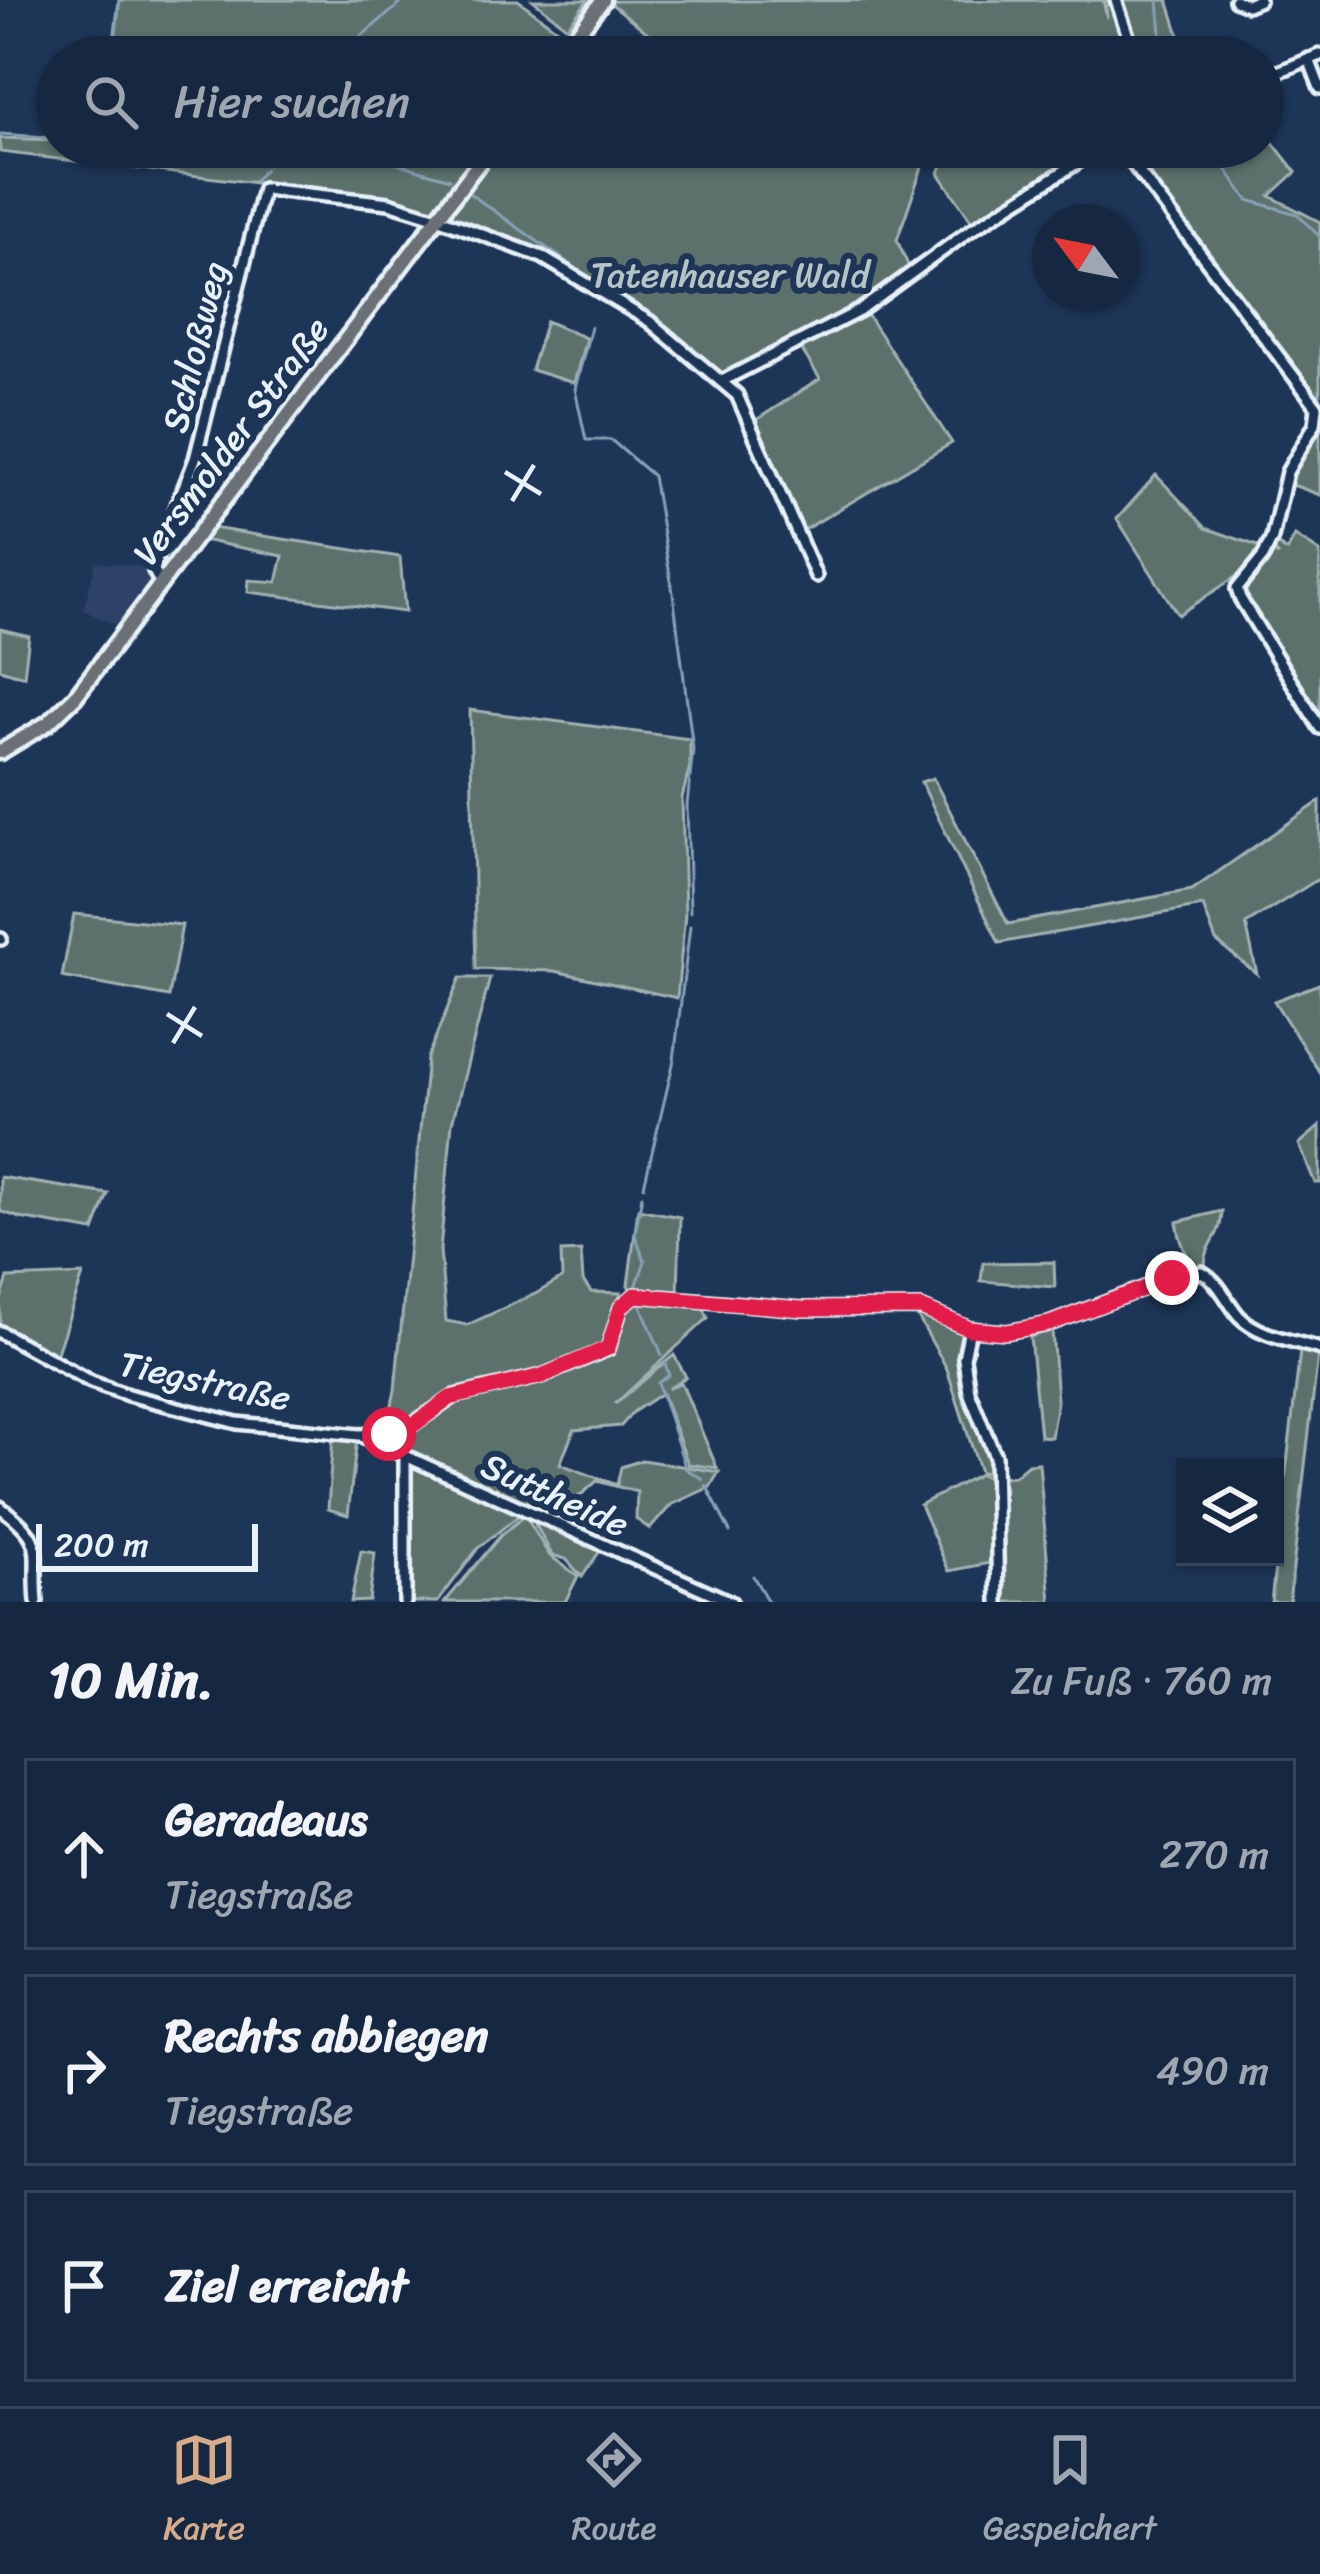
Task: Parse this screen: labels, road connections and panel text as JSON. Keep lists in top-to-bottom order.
{
  "streets": {
    "main road": ["Versmolder Straße"],
    "street": ["Schloßweg", "Tiegstraße", "Suttheide"]
  },
  "crossings": [
    ["Schloßweg", "Versmolder Straße"],
    ["Tiegstraße", "Suttheide"]
  ],
  "parks": ["Tatenhauser Wald"],
  "scale_bar": "200 m",
  "north": "top left",
  "page": {
    "search": "Hier suchen",
    "scale": "200 m",
    "heading": ["10 Min.", "Zu Fuß · 760 m"],
    "list": [
      ["Geradeaus", "Tiegstraße", "270 m"],
      ["Rechts abbiegen", "Tiegstraße", "490 m"],
      "Ziel erreicht"
    ],
    "nav": ["Karte", "Route", "Gespeichert"]
  }
}
